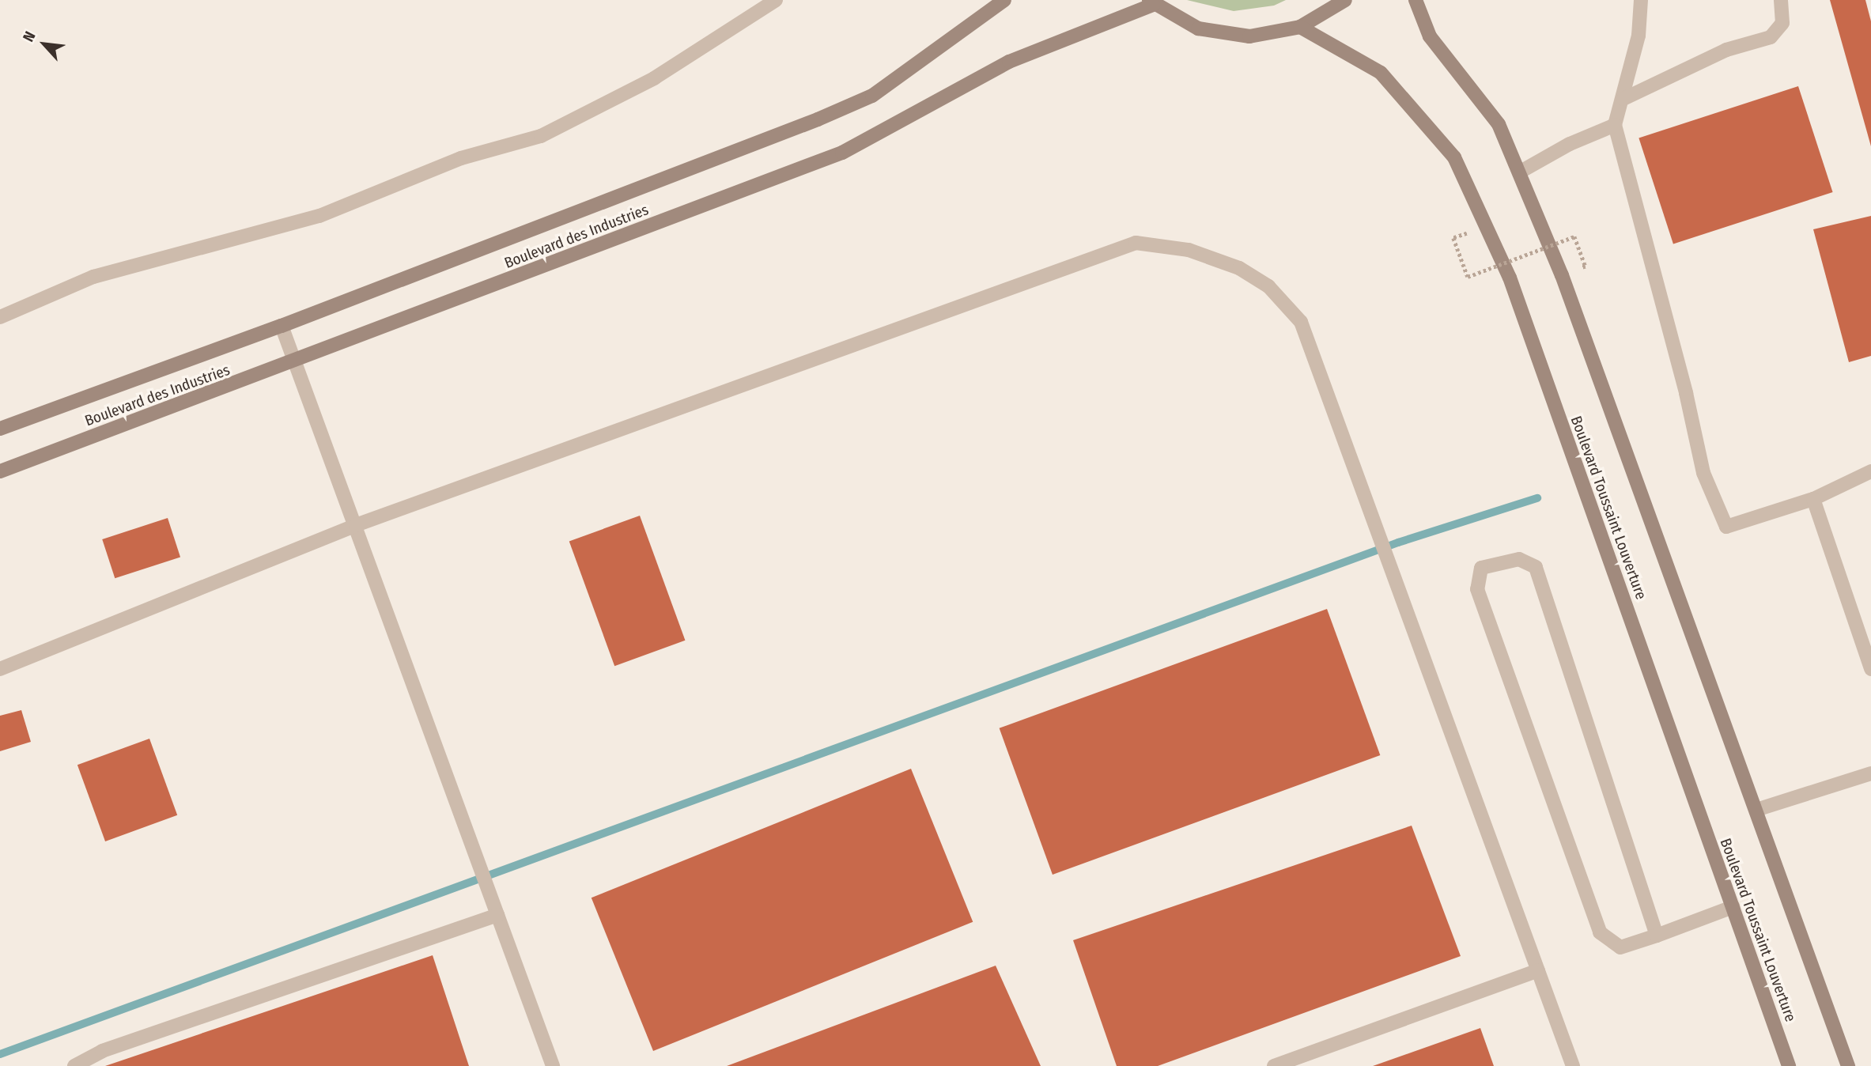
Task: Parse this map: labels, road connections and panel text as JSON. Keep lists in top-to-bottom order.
{
  "streets": {
    "main road": ["Boulevard des Industries", "Boulevard Toussaint Louverture"]
  },
  "north": "top left"
}
